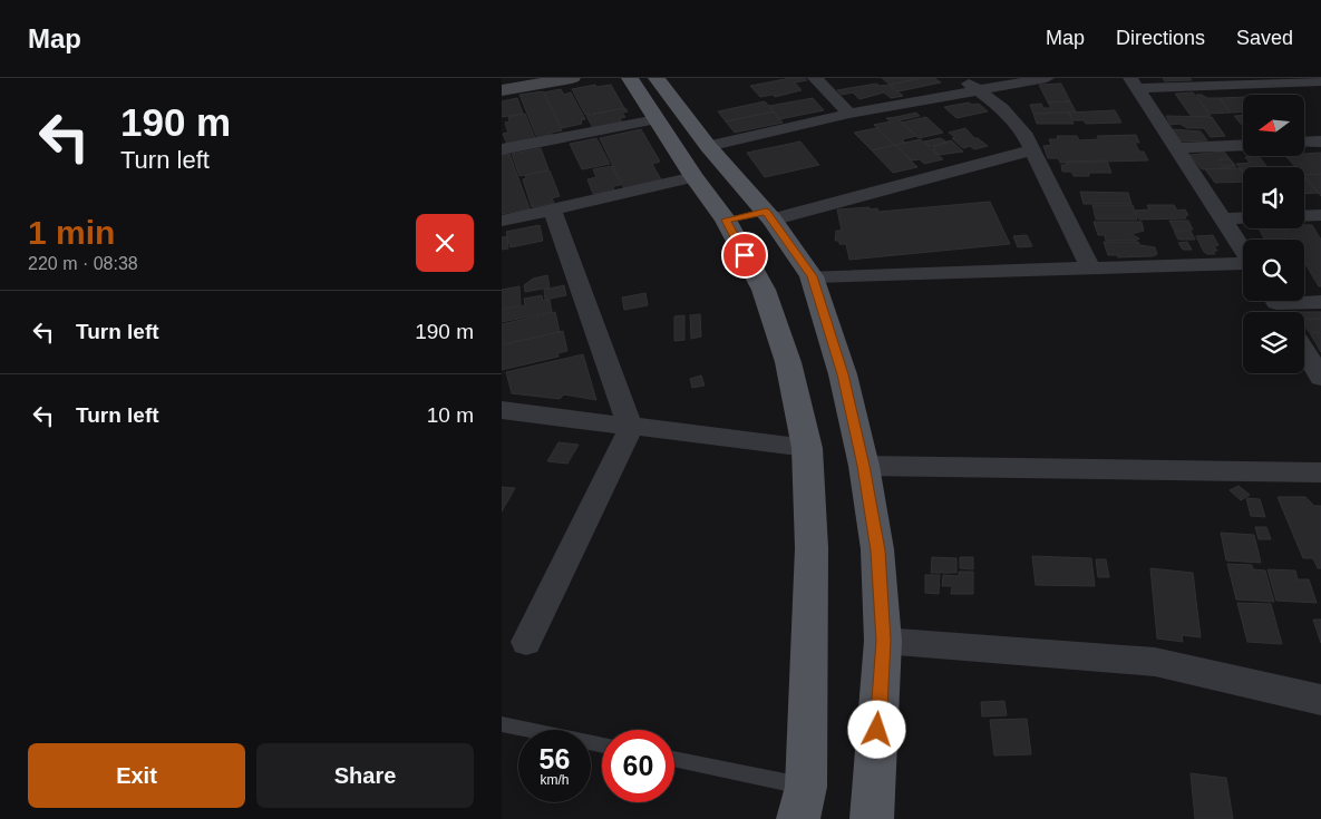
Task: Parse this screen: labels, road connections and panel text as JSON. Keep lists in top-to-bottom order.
{
  "north": "left",
  "page": {
    "header": "Map",
    "nav": ["Map", "Directions", "Saved"],
    "turn": ["190 m", "Turn left"],
    "heading": ["1 min", "220 m · 08:38"],
    "list": [
      {
        "name": "Turn left",
        "value": "190 m"
      },
      {
        "name": "Turn left",
        "value": "10 m"
      }
    ],
    "speed": "56 km/h",
    "limit": "60",
    "buttons": ["Exit", "Share"]
  }
}
